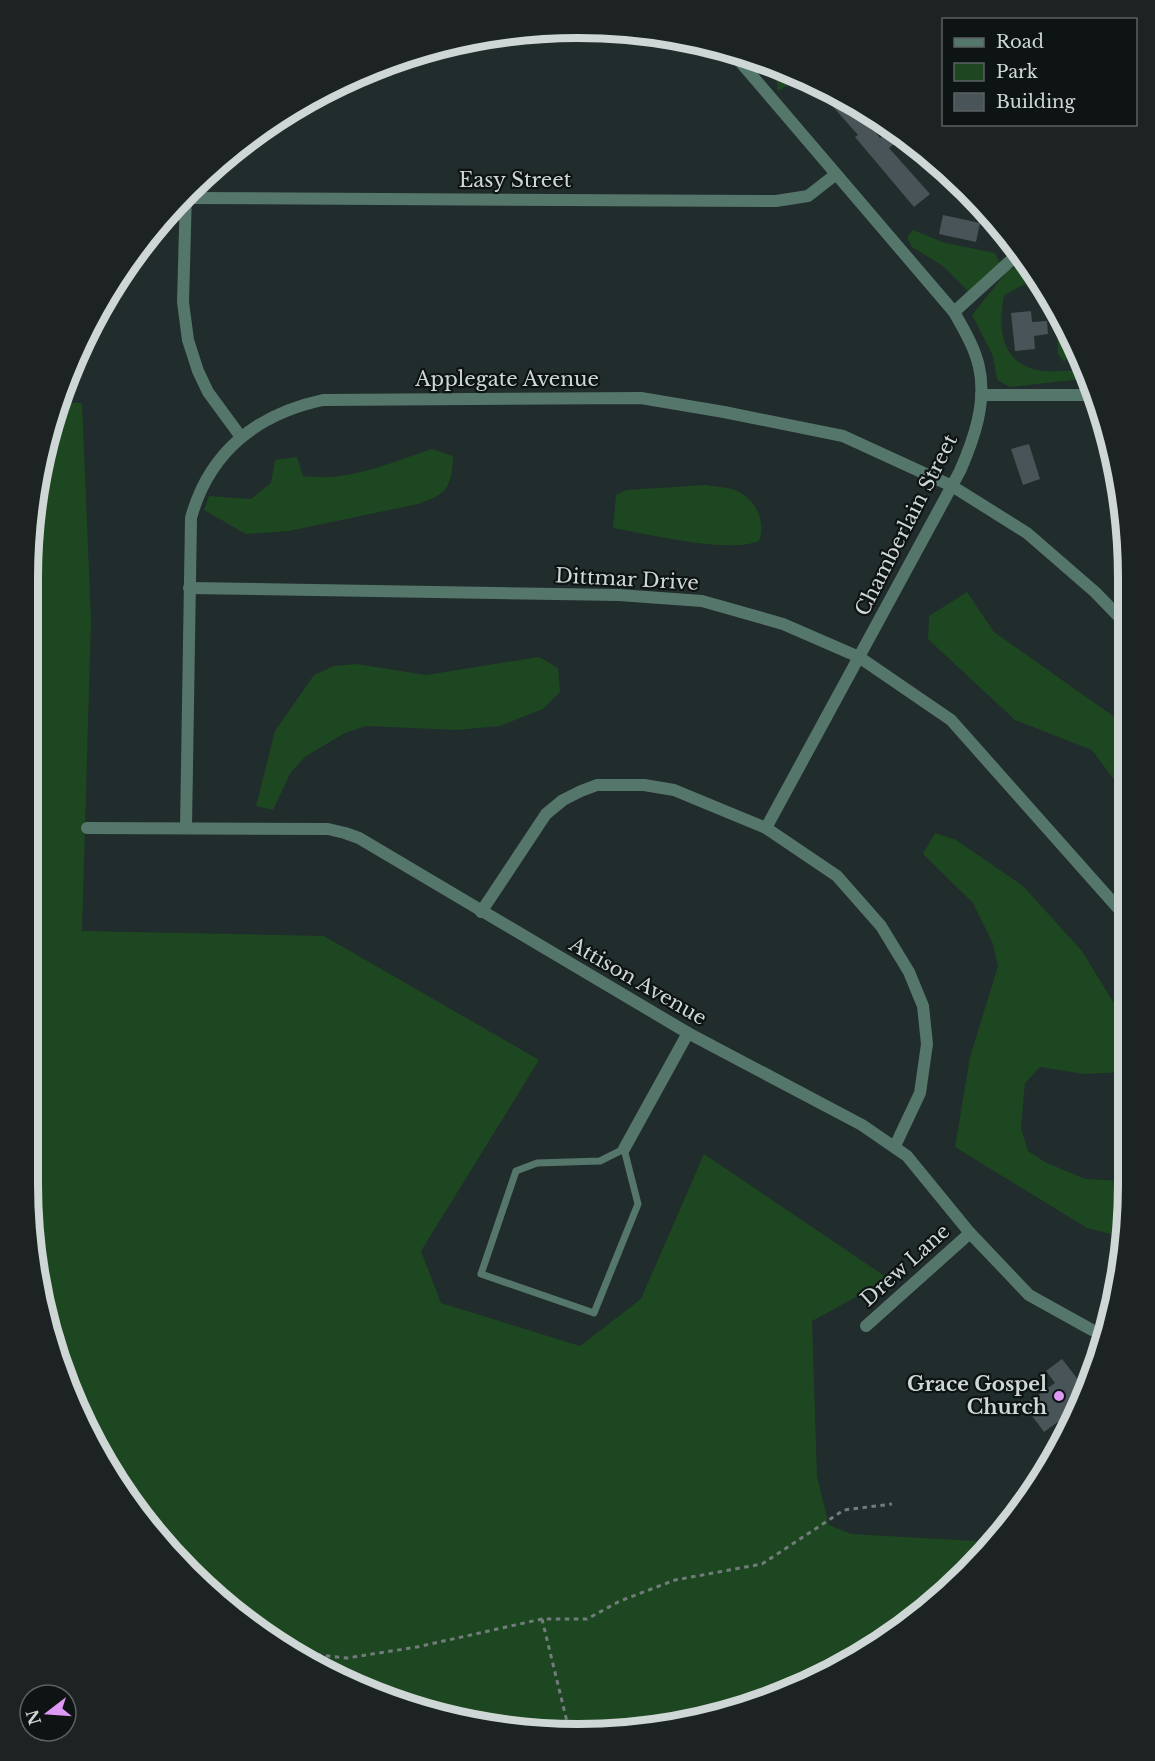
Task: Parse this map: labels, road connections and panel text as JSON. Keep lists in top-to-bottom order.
{
  "streets": {
    "street": [
      "Easy Street",
      "Applegate Avenue",
      "Chamberlain Street",
      "Dittmar Drive",
      "Attison Avenue",
      "Drew Lane"
    ]
  },
  "crossings": [
    ["Easy Street", "Chamberlain Street"],
    ["Applegate Avenue", "Chamberlain Street"],
    ["Applegate Avenue", "Dittmar Drive"],
    ["Applegate Avenue", "Attison Avenue"],
    ["Chamberlain Street", "Dittmar Drive"],
    ["Attison Avenue", "Drew Lane"]
  ],
  "places": ["Grace Gospel Church"],
  "legend": ["Road", "Park", "Building"],
  "north": "left"
}
